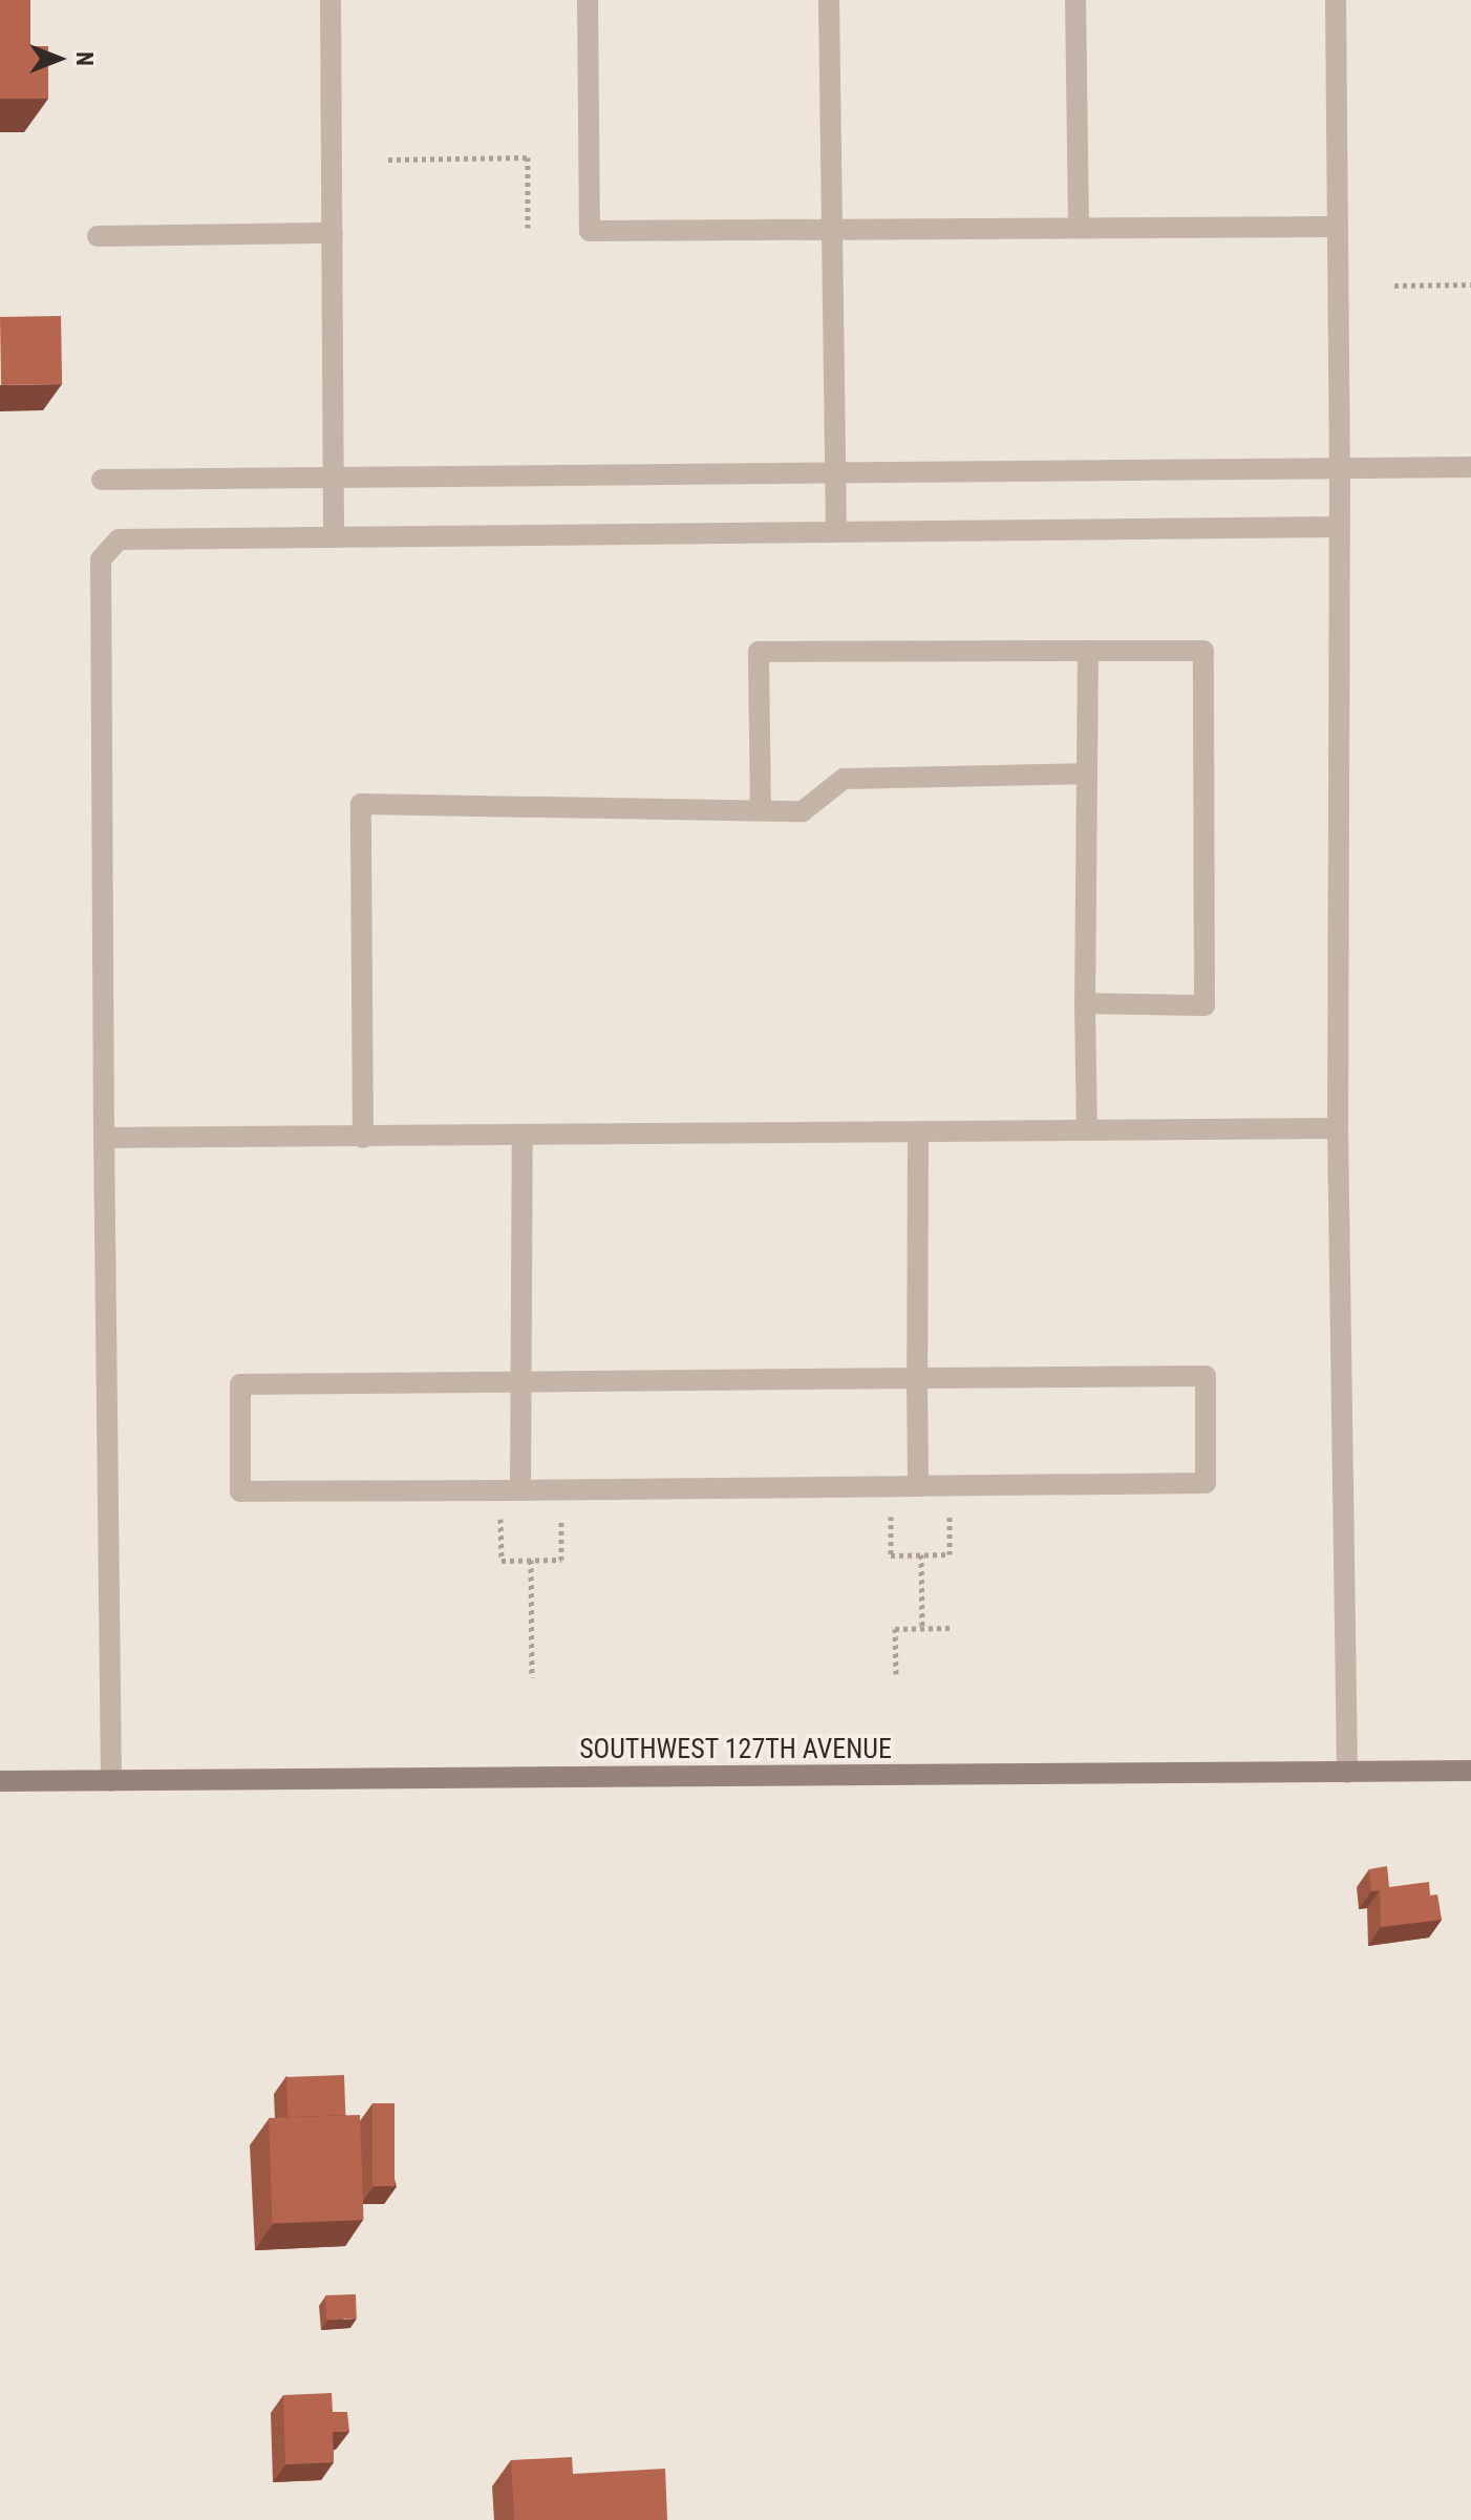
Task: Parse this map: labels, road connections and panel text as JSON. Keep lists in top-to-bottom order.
{
  "streets": {
    "street": ["SOUTHWEST 127TH AVENUE"]
  },
  "north": "right"
}
